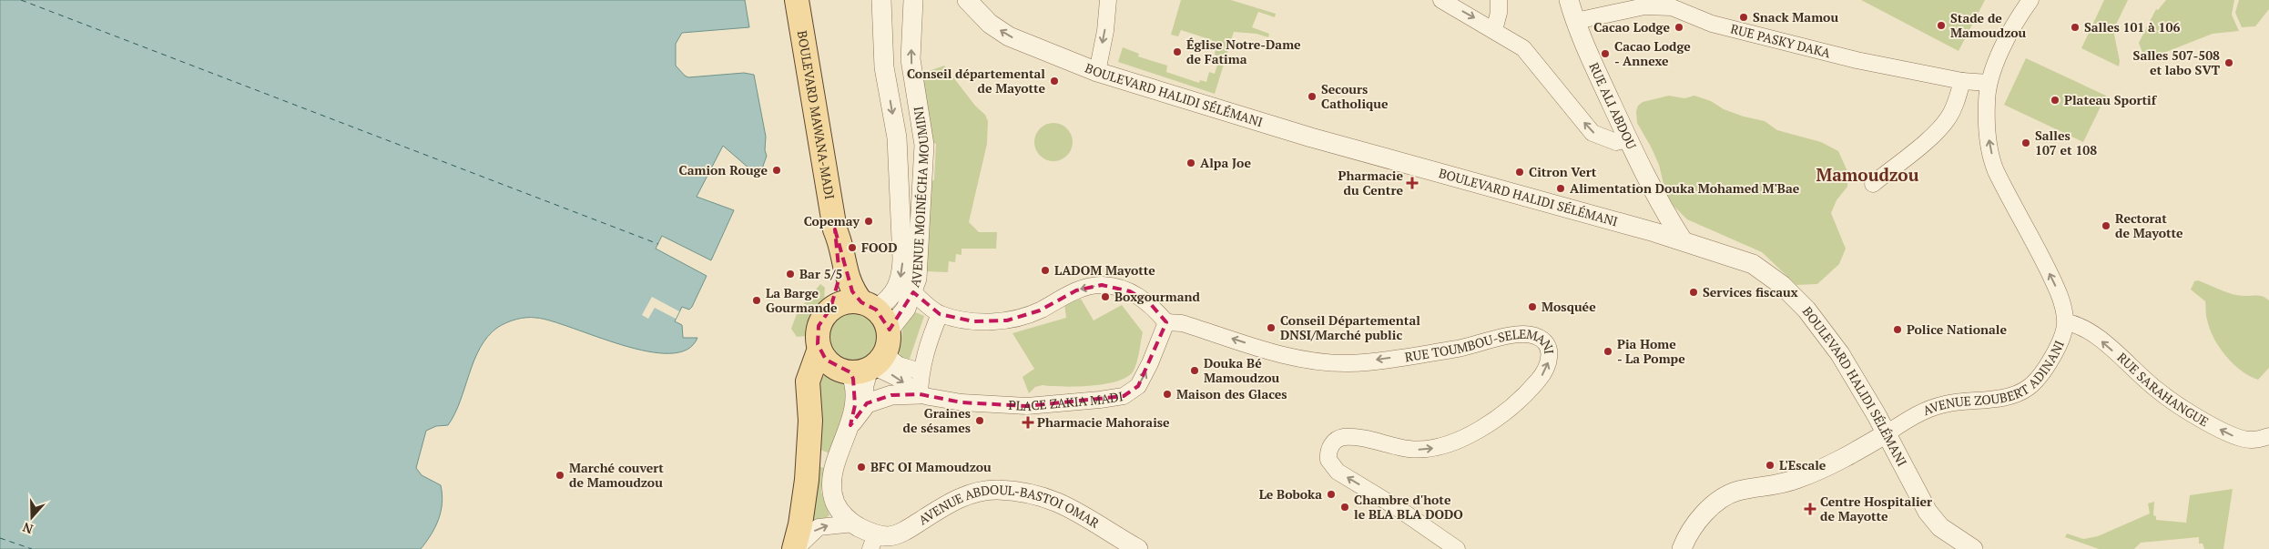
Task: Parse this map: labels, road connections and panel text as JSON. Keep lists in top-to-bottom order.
{
  "streets": {
    "main road": ["BOULEVARD MAWANA-MADI"],
    "street": [
      "RUE PASKY DAKA",
      "BOULEVARD HALIDI SÉLÉMANI",
      "RUE ALI ABDOU",
      "AVENUE MOINÉCHA MOUMINI",
      "RUE TOUMBOU-SELEMANI",
      "AVENUE ZOUBERT ADINANI",
      "RUE SARAHANGUE",
      "PLACE ZAKIA MADI",
      "AVENUE ABDOUL-BASTOI OMAR"
    ]
  },
  "crossings": [
    ["RUE PASKY DAKA", "RUE ALI ABDOU"],
    ["RUE PASKY DAKA", "AVENUE ZOUBERT ADINANI"],
    ["BOULEVARD HALIDI SÉLÉMANI", "RUE ALI ABDOU"],
    ["BOULEVARD HALIDI SÉLÉMANI", "AVENUE ZOUBERT ADINANI"],
    ["BOULEVARD MAWANA-MADI", "AVENUE MOINÉCHA MOUMINI"],
    ["BOULEVARD MAWANA-MADI", "PLACE ZAKIA MADI"],
    ["AVENUE MOINÉCHA MOUMINI", "PLACE ZAKIA MADI"],
    ["RUE TOUMBOU-SELEMANI", "PLACE ZAKIA MADI"],
    ["AVENUE ZOUBERT ADINANI", "RUE SARAHANGUE"]
  ],
  "one_way": ["AVENUE ZOUBERT ADINANI", "RUE SARAHANGUE"],
  "districts": ["Mamoudzou"],
  "places": {
    "other": [
      "Snack Mamou",
      "Stade de Mamoudzou",
      "Cacao Lodge",
      "Salles 101 à 106",
      "Église Notre-Dame de Fatima",
      "Cacao Lodge - Annexe",
      "Salles 507-508 et labo SVT",
      "Conseil départemental de Mayotte",
      "Secours Catholique",
      "Plateau Sportif",
      "Salles 107 et 108",
      "Alpa Joe",
      "Camion Rouge",
      "Citron Vert",
      "Alimentation Douka Mohamed M'Bae",
      "Copemay",
      "Rectorat de Mayotte",
      "FOOD",
      "LADOM Mayotte",
      "Bar 5/5",
      "Services fiscaux",
      "Boxgourmand",
      "La Barge Gourmande",
      "Mosquée",
      "Conseil Départemental DNSI/Marché public",
      "Police Nationale",
      "Pia Home - La Pompe",
      "Douka Bé Mamoudzou",
      "Maison des Glaces",
      "Graines de sésames",
      "L'Escale",
      "BFC OI Mamoudzou",
      "Marché couvert de Mamoudzou",
      "Le Boboka",
      "Chambre d'hote le BLA BLA DODO"
    ],
    "health": ["Pharmacie du Centre", "Pharmacie Mahoraise", "Centre Hospitalier de Mayotte"]
  },
  "north": "bottom"
}
